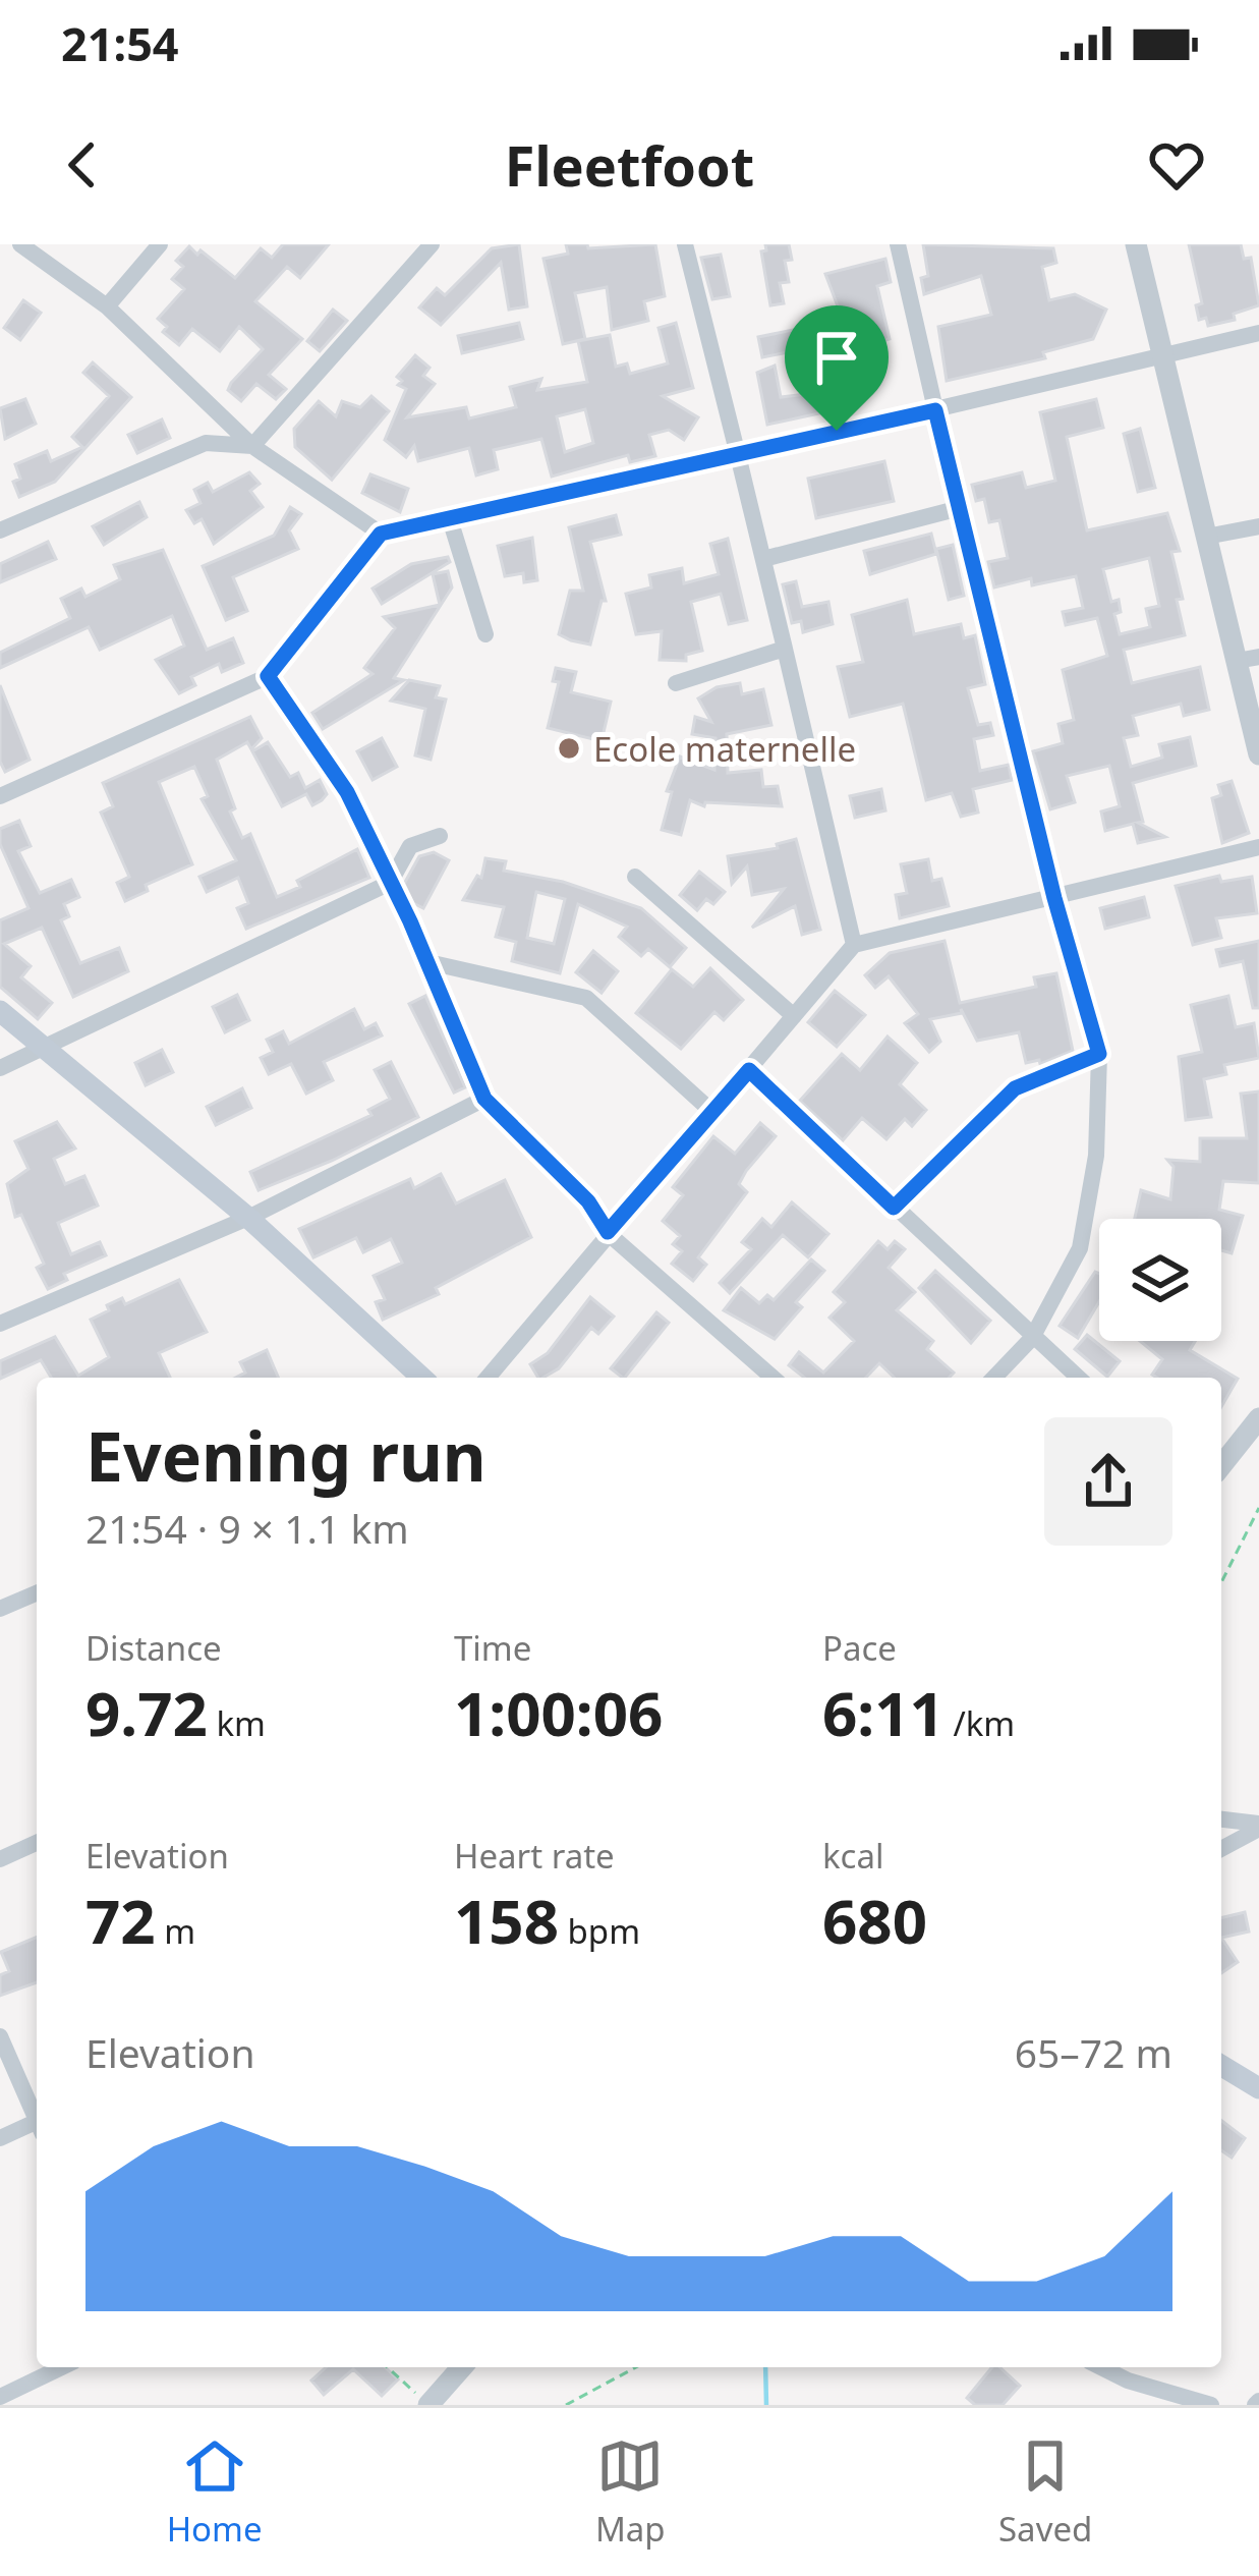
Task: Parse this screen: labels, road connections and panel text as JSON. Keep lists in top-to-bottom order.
{
  "places": ["Ecole maternelle"],
  "page": {
    "status": "21:54",
    "header": "Fleetfoot",
    "heading": ["Evening run", "21:54 · 9 × 1.1 km"],
    "stats": [
      ["Distance", "9.72 km"],
      ["Time", "1:00:06"],
      ["Pace", "6:11 /km"],
      ["Elevation", "72 m"],
      ["Heart rate", "158 bpm"],
      ["kcal", "680"]
    ],
    "chart": ["Elevation", "65–72 m"],
    "tabs": ["Home", "Map", "Saved"]
  }
}
